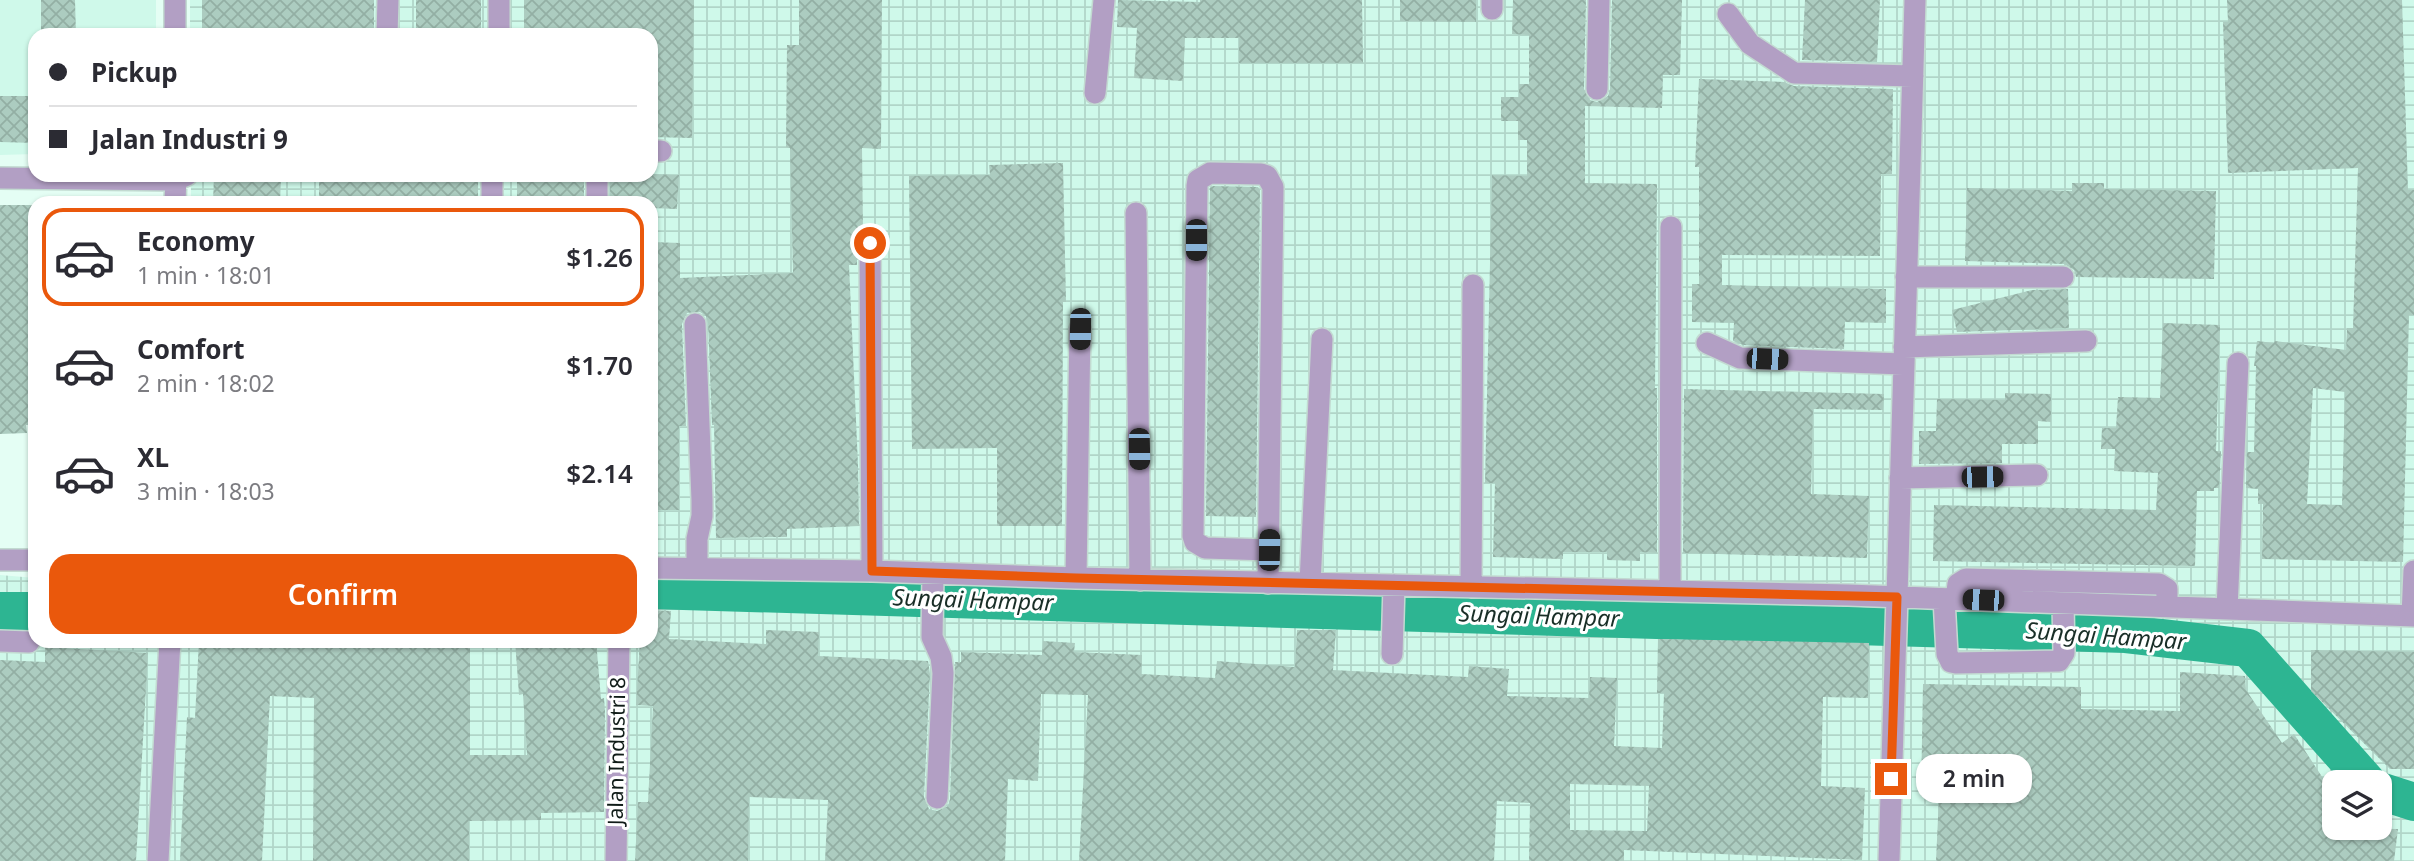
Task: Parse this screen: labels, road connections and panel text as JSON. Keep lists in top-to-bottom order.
{
  "streets": {
    "street": ["Jalan Industri 8"]
  },
  "water": ["Sungai Hampar"],
  "page": {
    "banner": ["Pickup", "Jalan Industri 9"],
    "list": [
      {
        "name": "Economy",
        "note": "1 min · 18:01",
        "value": "$1.26"
      },
      {
        "name": "Comfort",
        "note": "2 min · 18:02",
        "value": "$1.70"
      },
      {
        "name": "XL",
        "note": "3 min · 18:03",
        "value": "$2.14"
      }
    ],
    "buttons": "Confirm",
    "bubble": "2 min"
  }
}
